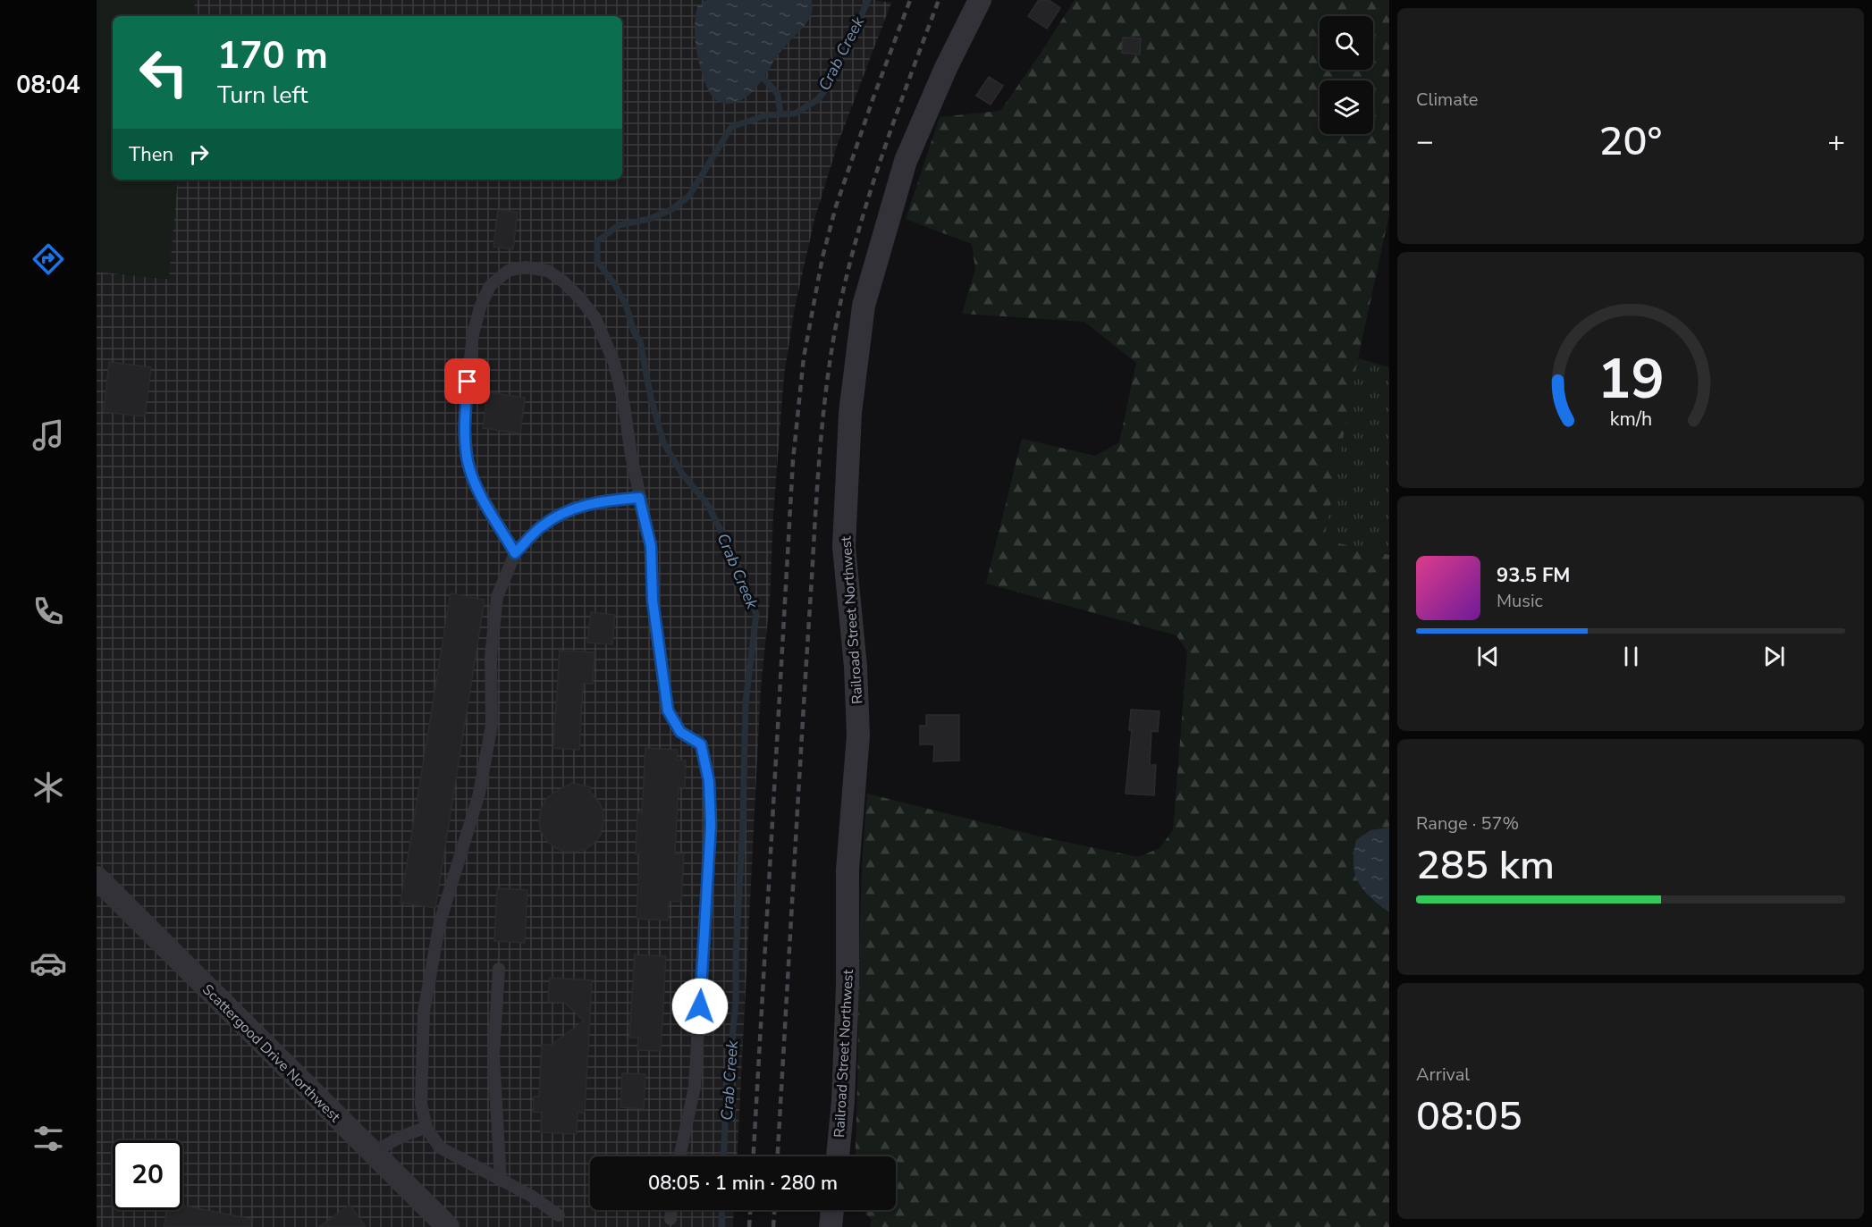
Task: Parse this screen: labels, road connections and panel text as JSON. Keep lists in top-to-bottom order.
{
  "streets": {
    "street": ["Railroad Street Northwest", "Scattergood Drive Northwest"]
  },
  "water": ["Crab Creek"],
  "page": {
    "tabs": "08:04",
    "tile": [
      "Climate",
      ["Range · 57%", "285 km"],
      ["Arrival", "08:05"]
    ],
    "turn": ["170 m", "Turn left"],
    "heat": ["−", "20°", "+"],
    "then": "Then",
    "song": ["93.5 FM", "Music"],
    "limit": "20",
    "trip": "08:05 · 1 min · 280 m",
    "gauge": ["19", "km/h"]
  }
}
